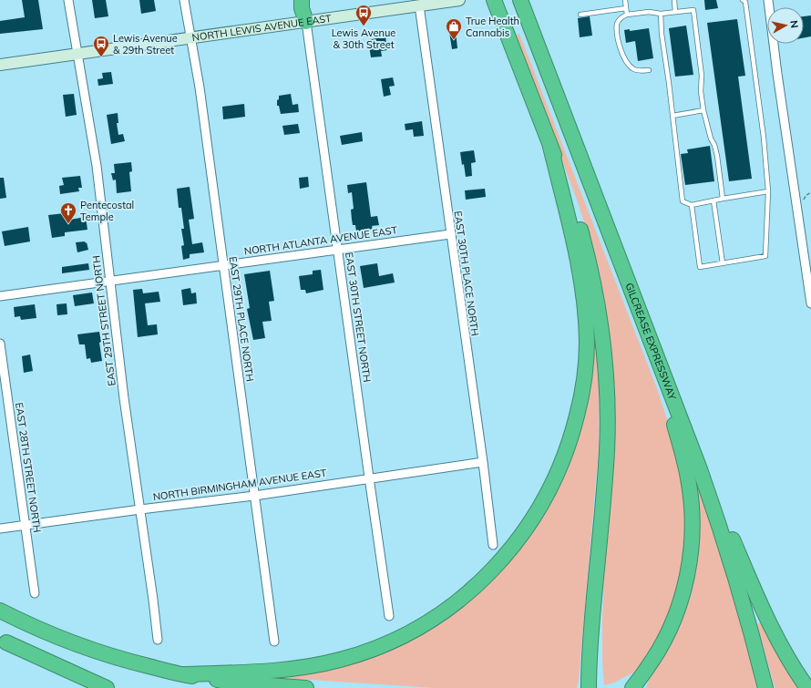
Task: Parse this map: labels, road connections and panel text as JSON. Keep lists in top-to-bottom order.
{
  "streets": {
    "highway": ["GILCREASE EXPRESSWAY"],
    "main road": ["NORTH LEWIS AVENUE EAST"],
    "street": [
      "NORTH ATLANTA AVENUE EAST",
      "EAST 30TH PLACE NORTH",
      "EAST 30TH STREET NORTH",
      "EAST 29TH PLACE NORTH",
      "EAST 29TH STREET NORTH",
      "EAST 28TH STREET NORTH",
      "NORTH BIRMINGHAM AVENUE EAST"
    ]
  },
  "crossings": [
    ["NORTH LEWIS AVENUE EAST", "EAST 30TH PLACE NORTH"],
    ["NORTH LEWIS AVENUE EAST", "EAST 30TH STREET NORTH"],
    ["NORTH LEWIS AVENUE EAST", "EAST 29TH PLACE NORTH"],
    ["NORTH LEWIS AVENUE EAST", "EAST 29TH STREET NORTH"],
    ["NORTH ATLANTA AVENUE EAST", "EAST 30TH PLACE NORTH"],
    ["NORTH ATLANTA AVENUE EAST", "EAST 30TH STREET NORTH"],
    ["NORTH ATLANTA AVENUE EAST", "EAST 29TH PLACE NORTH"],
    ["NORTH ATLANTA AVENUE EAST", "EAST 29TH STREET NORTH"],
    ["EAST 30TH PLACE NORTH", "NORTH BIRMINGHAM AVENUE EAST"],
    ["EAST 30TH STREET NORTH", "NORTH BIRMINGHAM AVENUE EAST"],
    ["EAST 29TH PLACE NORTH", "NORTH BIRMINGHAM AVENUE EAST"],
    ["EAST 29TH STREET NORTH", "NORTH BIRMINGHAM AVENUE EAST"],
    ["EAST 28TH STREET NORTH", "NORTH BIRMINGHAM AVENUE EAST"]
  ],
  "places": {
    "bus stop": ["Lewis Avenue & 30th Street", "Lewis Avenue & 29th Street"],
    "shop": ["True Health Cannabis"],
    "church": ["Pentecostal Temple"]
  },
  "north": "right"
}
